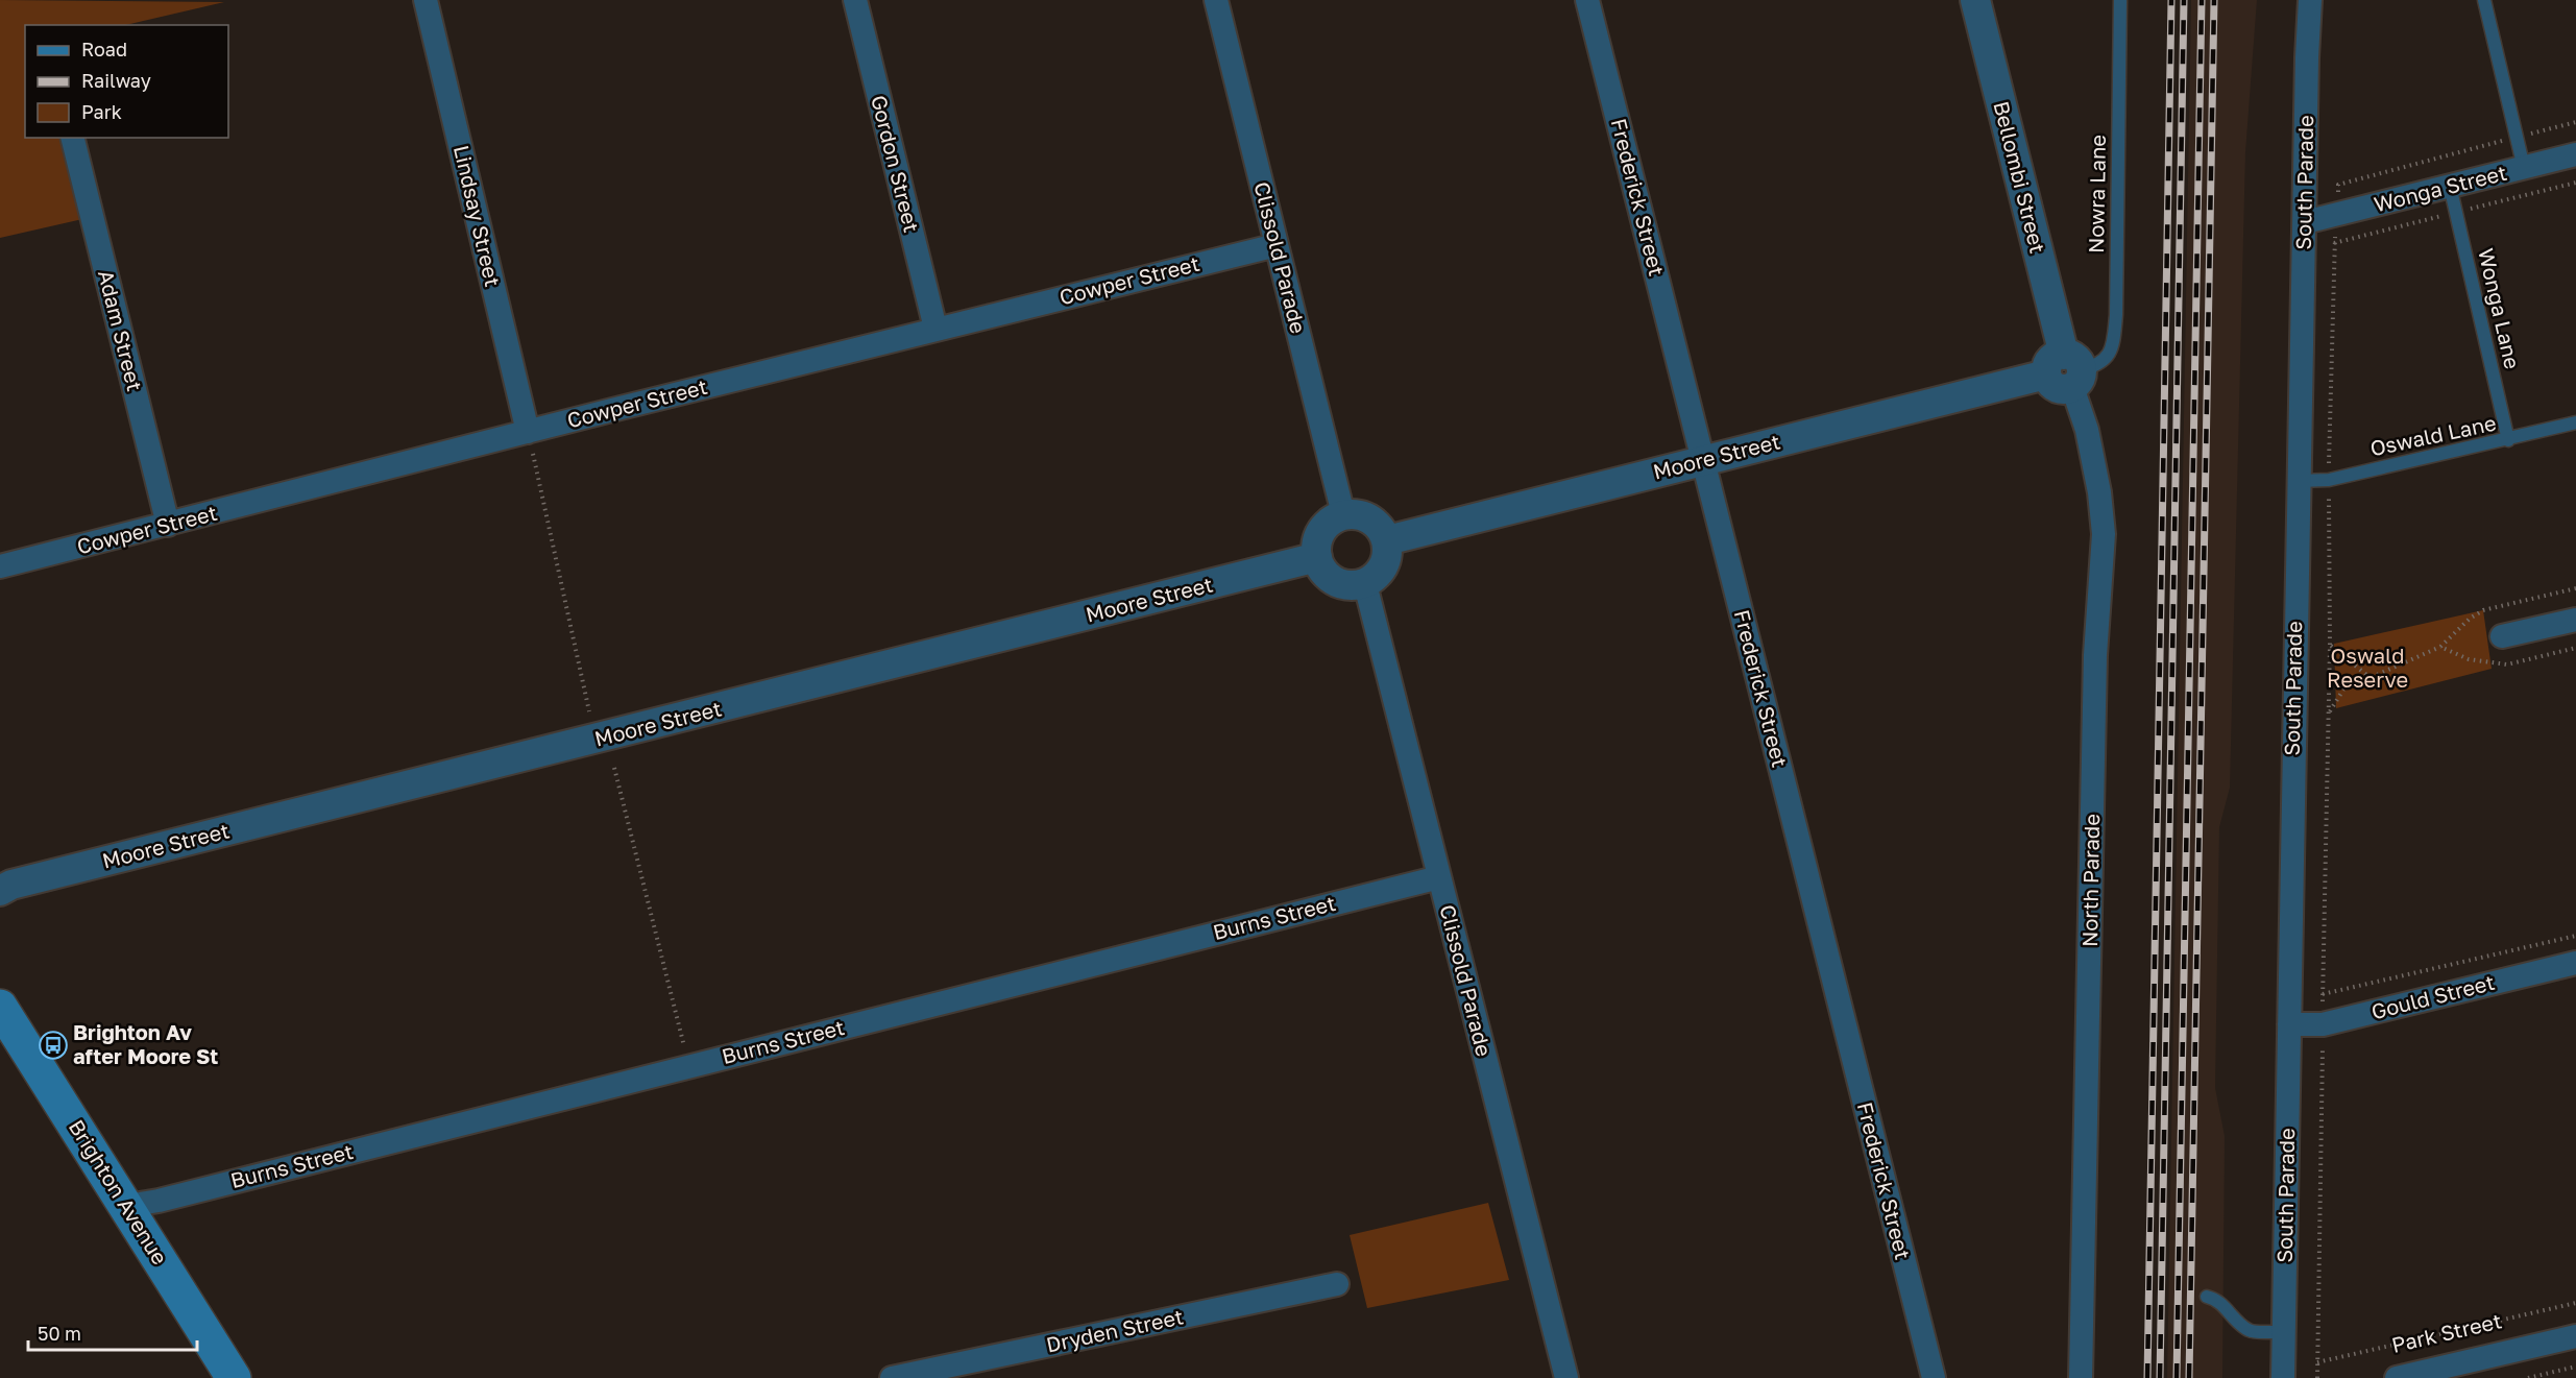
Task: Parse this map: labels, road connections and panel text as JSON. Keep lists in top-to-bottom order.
{
  "streets": {
    "main road": ["Brighton Avenue"],
    "street": [
      "Gordon Street",
      "Bellombi Street",
      "South Parade",
      "Wonga Street",
      "Frederick Street",
      "Lindsay Street",
      "Clissold Parade",
      "Cowper Street",
      "Adam Street",
      "Moore Street",
      "North Parade",
      "Burns Street",
      "Gould Street",
      "Dryden Street",
      "Park Street"
    ],
    "lane": ["Nowra Lane", "Wonga Lane", "Oswald Lane"]
  },
  "crossings": [
    ["Gordon Street", "Cowper Street"],
    ["Bellombi Street", "Nowra Lane"],
    ["Bellombi Street", "Moore Street"],
    ["Bellombi Street", "North Parade"],
    ["South Parade", "Wonga Street"],
    ["South Parade", "Oswald Lane"],
    ["South Parade", "Gould Street"],
    ["Wonga Street", "Wonga Lane"],
    ["Nowra Lane", "Moore Street"],
    ["Nowra Lane", "North Parade"],
    ["Frederick Street", "Moore Street"],
    ["Lindsay Street", "Cowper Street"],
    ["Clissold Parade", "Cowper Street"],
    ["Clissold Parade", "Moore Street"],
    ["Clissold Parade", "Burns Street"],
    ["Cowper Street", "Adam Street"],
    ["Wonga Lane", "Oswald Lane"],
    ["Moore Street", "North Parade"],
    ["Burns Street", "Brighton Avenue"]
  ],
  "parks": ["Oswald Reserve"],
  "places": {
    "bus stop": ["Brighton Av after Moore St"]
  },
  "legend": ["Road", "Railway", "Park"],
  "scale_bar": "50 m"
}
